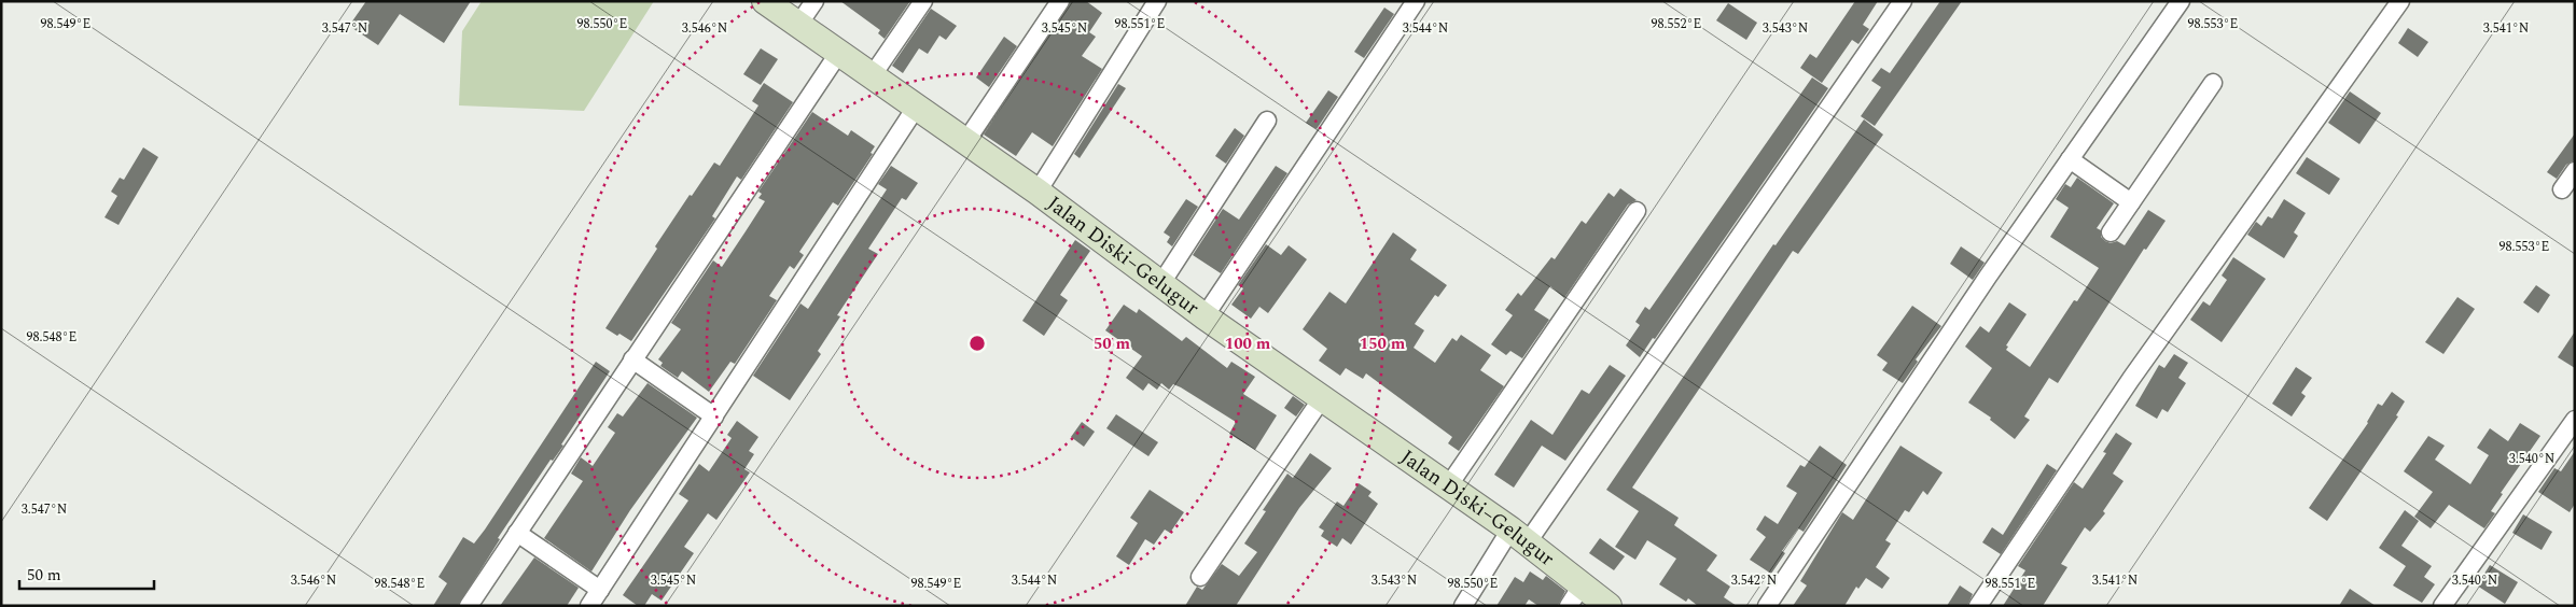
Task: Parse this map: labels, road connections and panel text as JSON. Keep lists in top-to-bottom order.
{
  "streets": {
    "main road": ["Jalan Diski–Gelugur"]
  },
  "scale_bar": "50 m",
  "coordinates": [
    "98.549°E",
    "98.550°E",
    "98.551°E",
    "98.552°E",
    "98.553°E",
    "3.543°N",
    "3.547°N",
    "3.546°N",
    "3.545°N",
    "3.544°N",
    "3.541°N",
    "98.548°E",
    "3.540°N",
    "3.542°N"
  ],
  "rings": ["50 m", "100 m", "150 m"]
}
